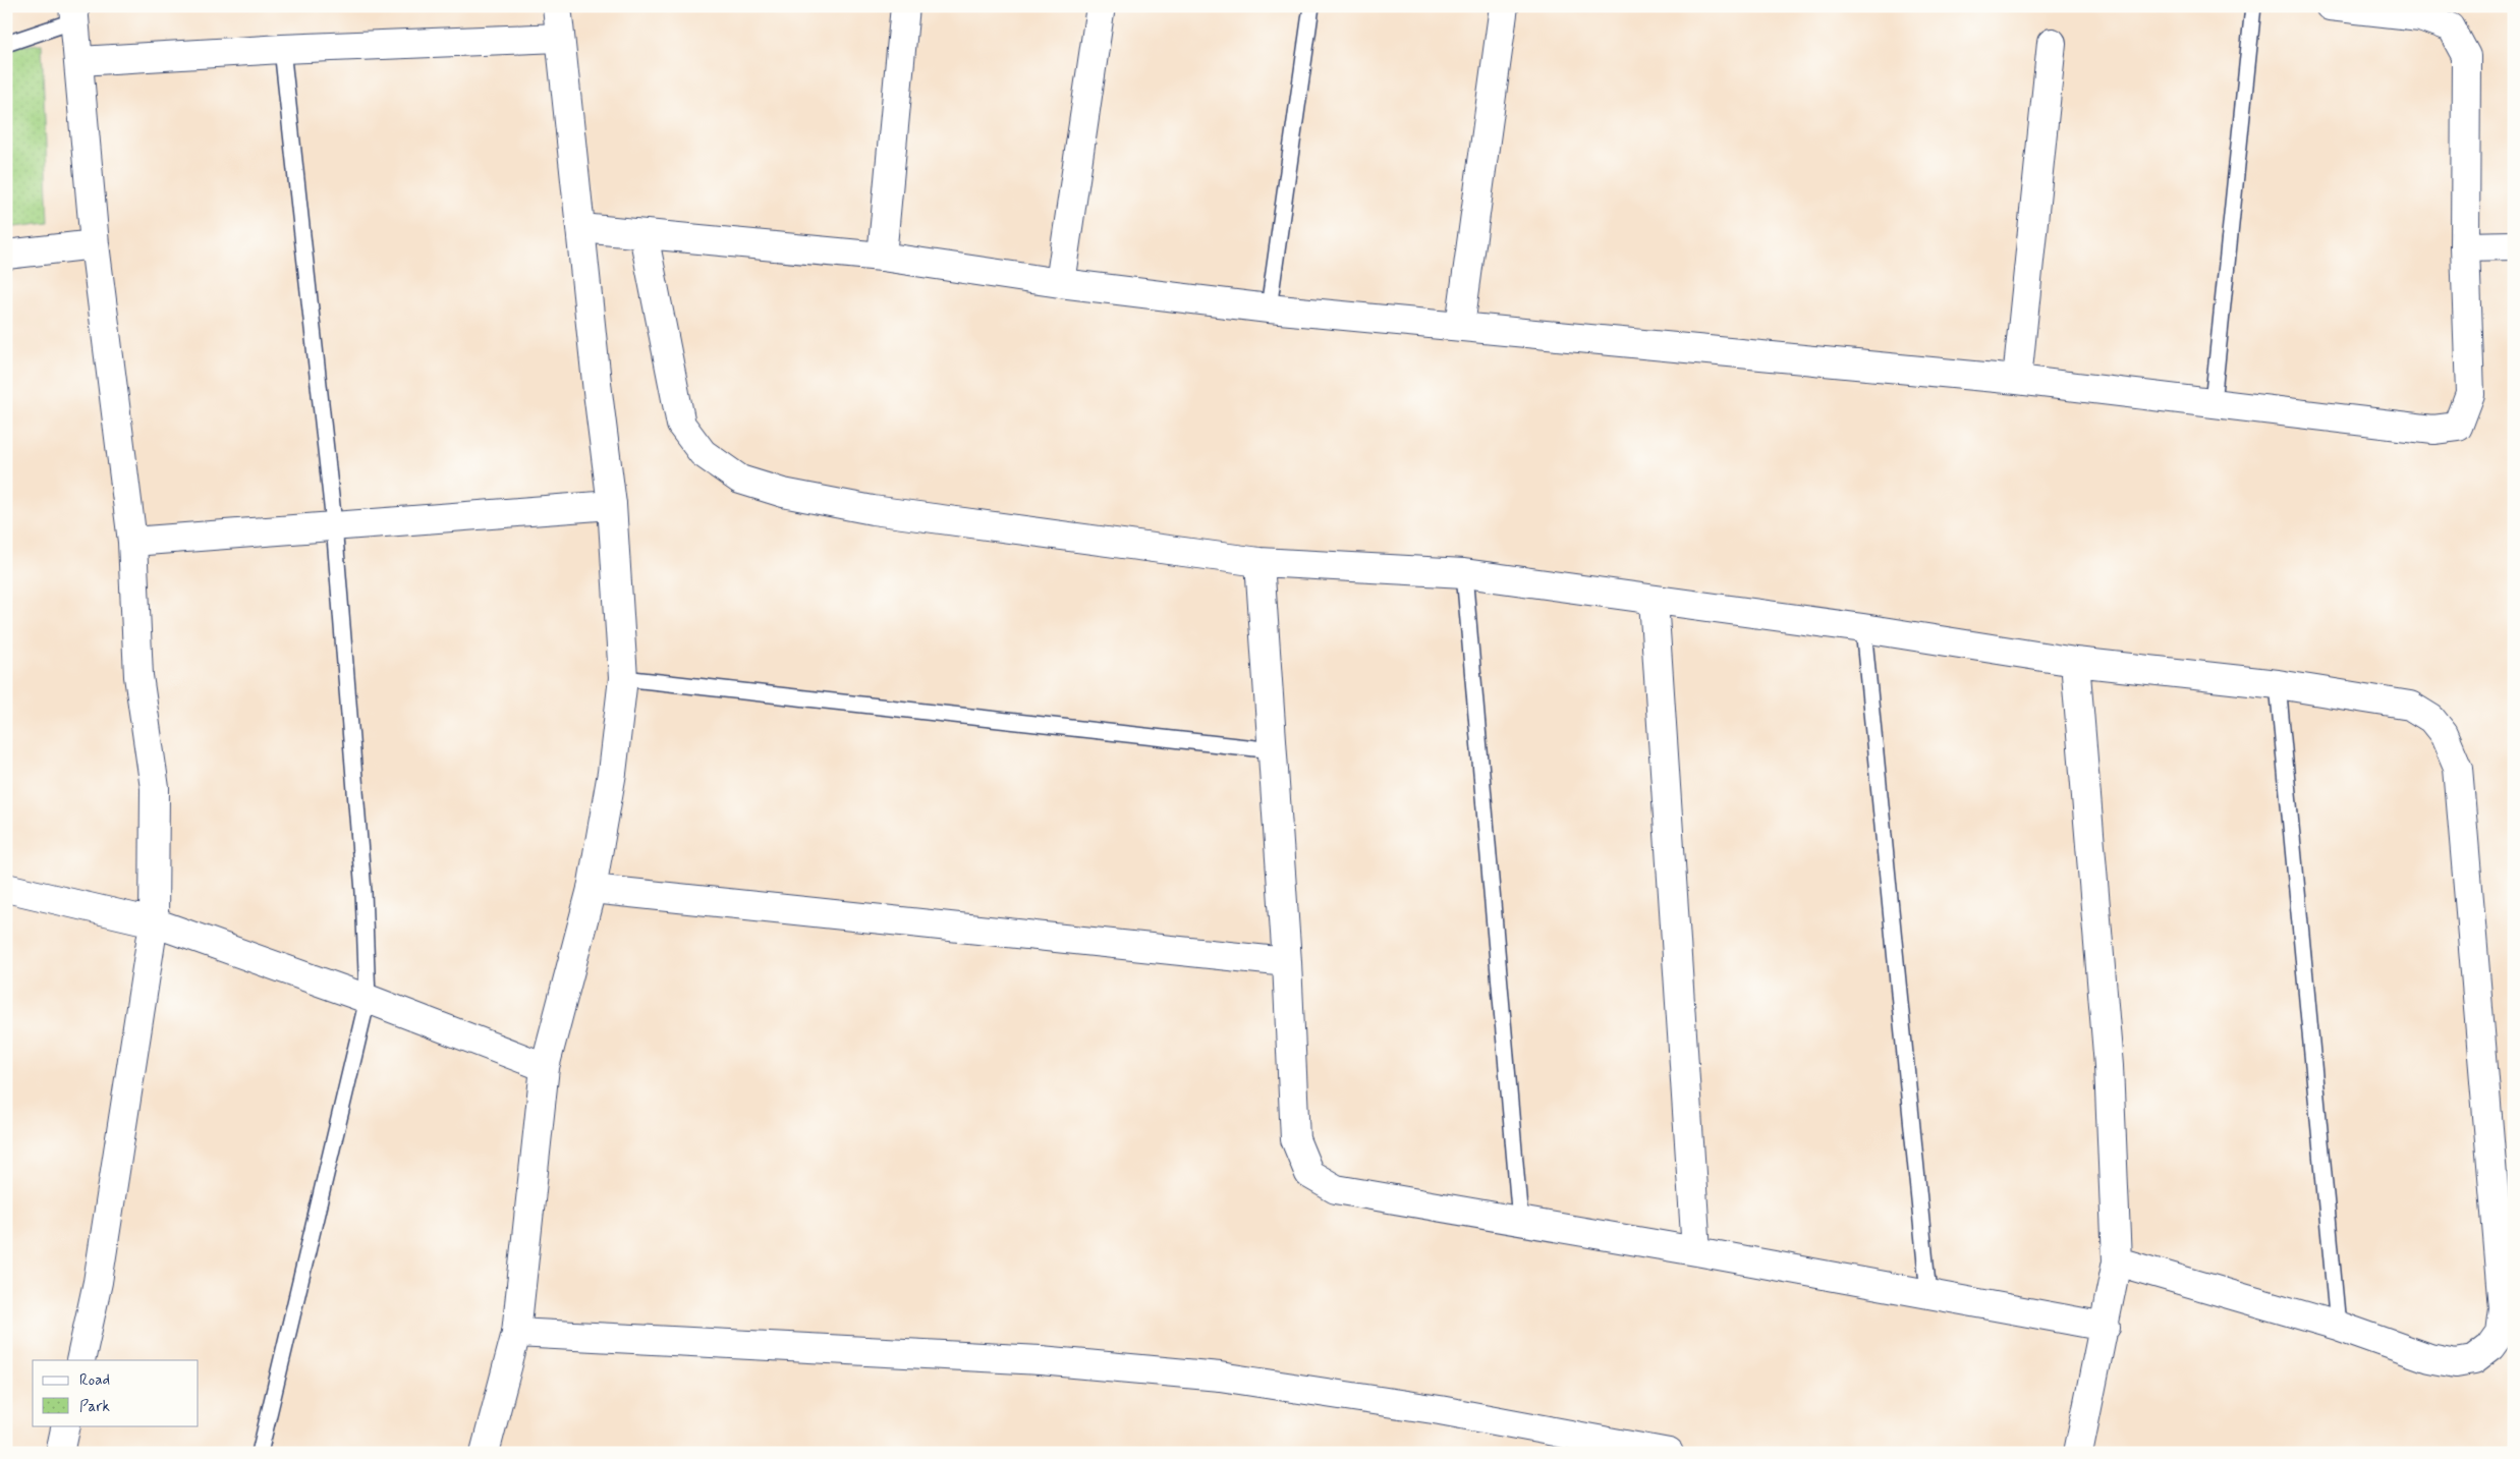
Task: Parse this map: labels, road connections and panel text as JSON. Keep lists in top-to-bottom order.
{
  "legend": ["Road", "Park"]
}
